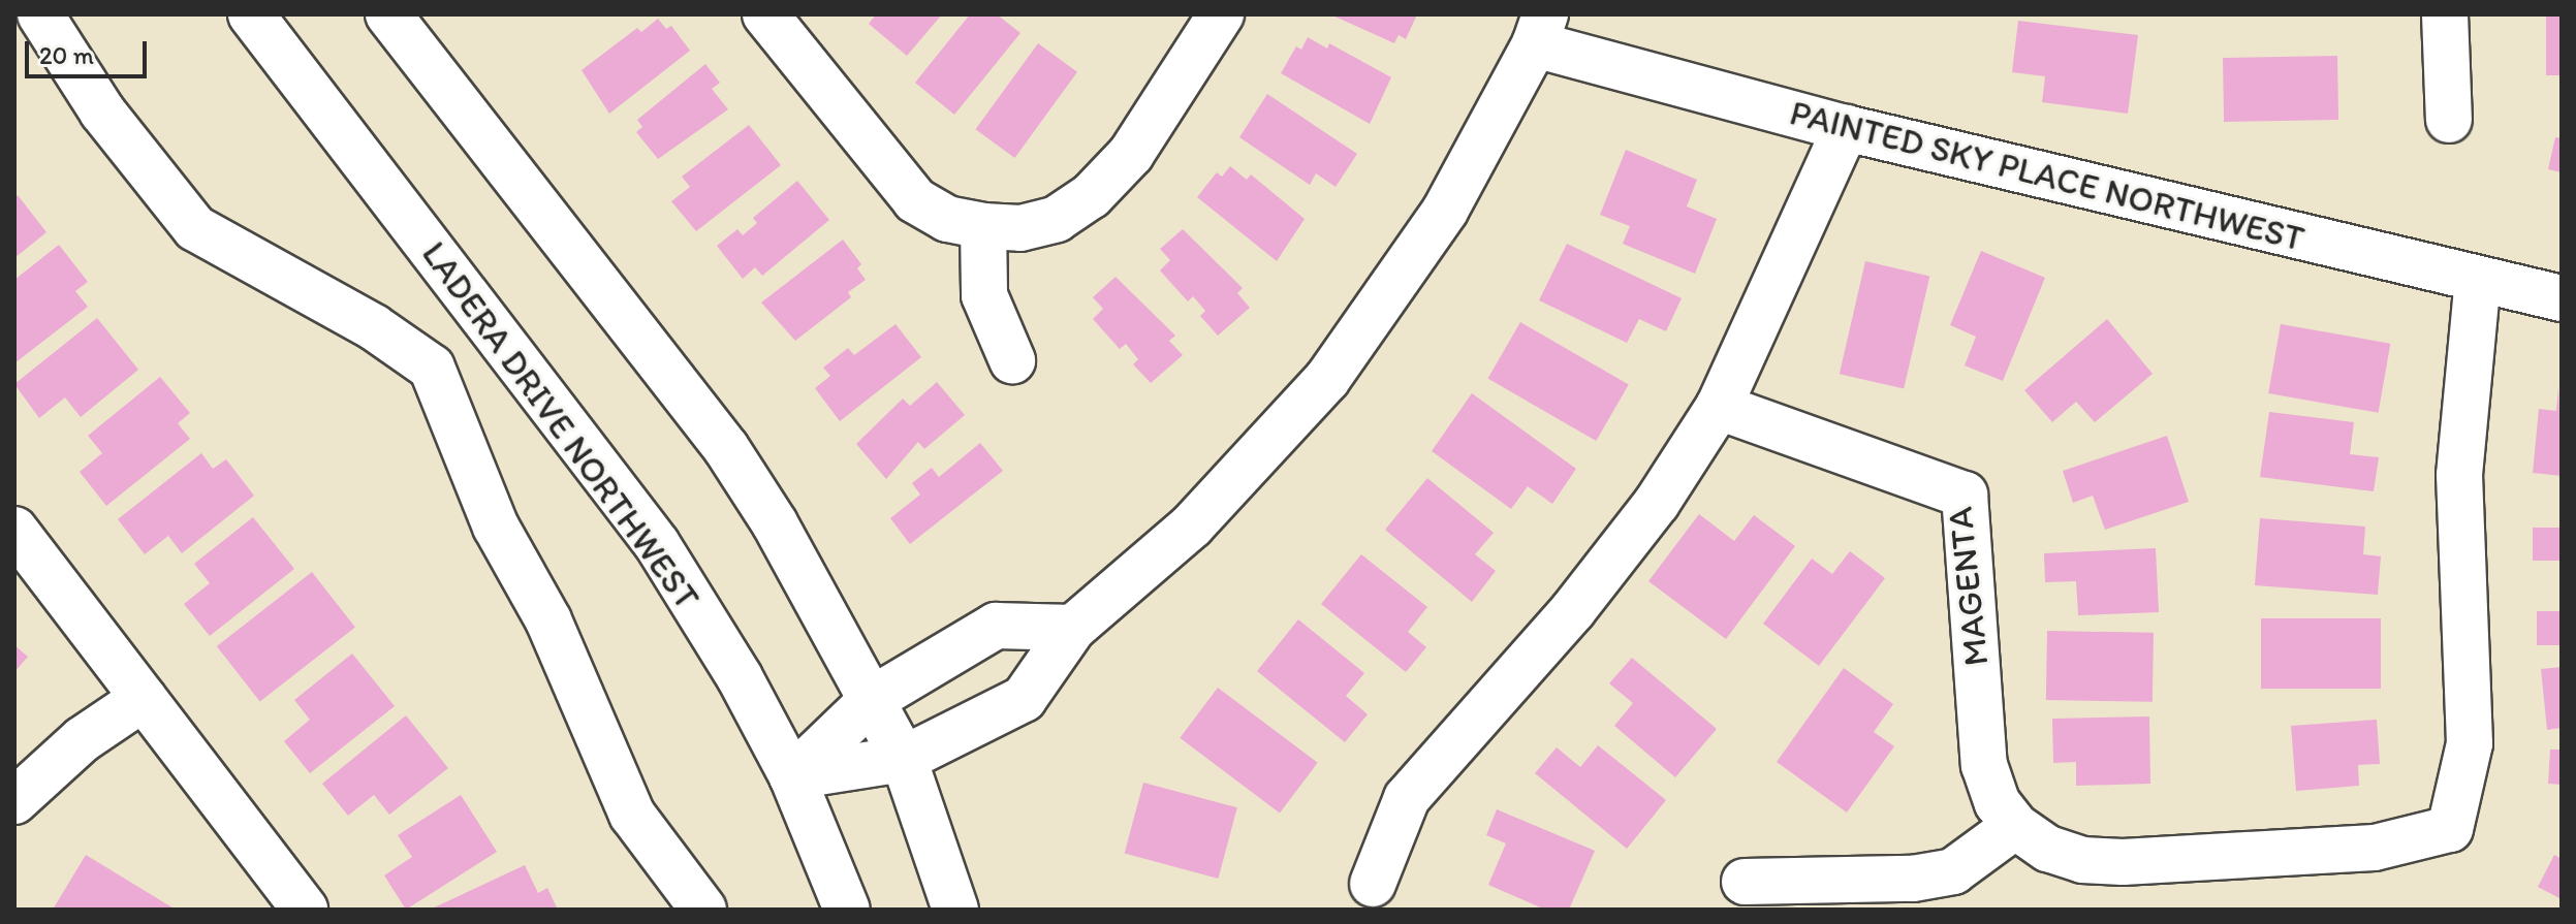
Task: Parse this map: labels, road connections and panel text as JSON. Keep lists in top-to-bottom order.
{
  "streets": {
    "street": ["PAINTED SKY PLACE NORTHWEST", "LADERA DRIVE NORTHWEST", "MAGENTA"]
  },
  "scale_bar": "20 m"
}
